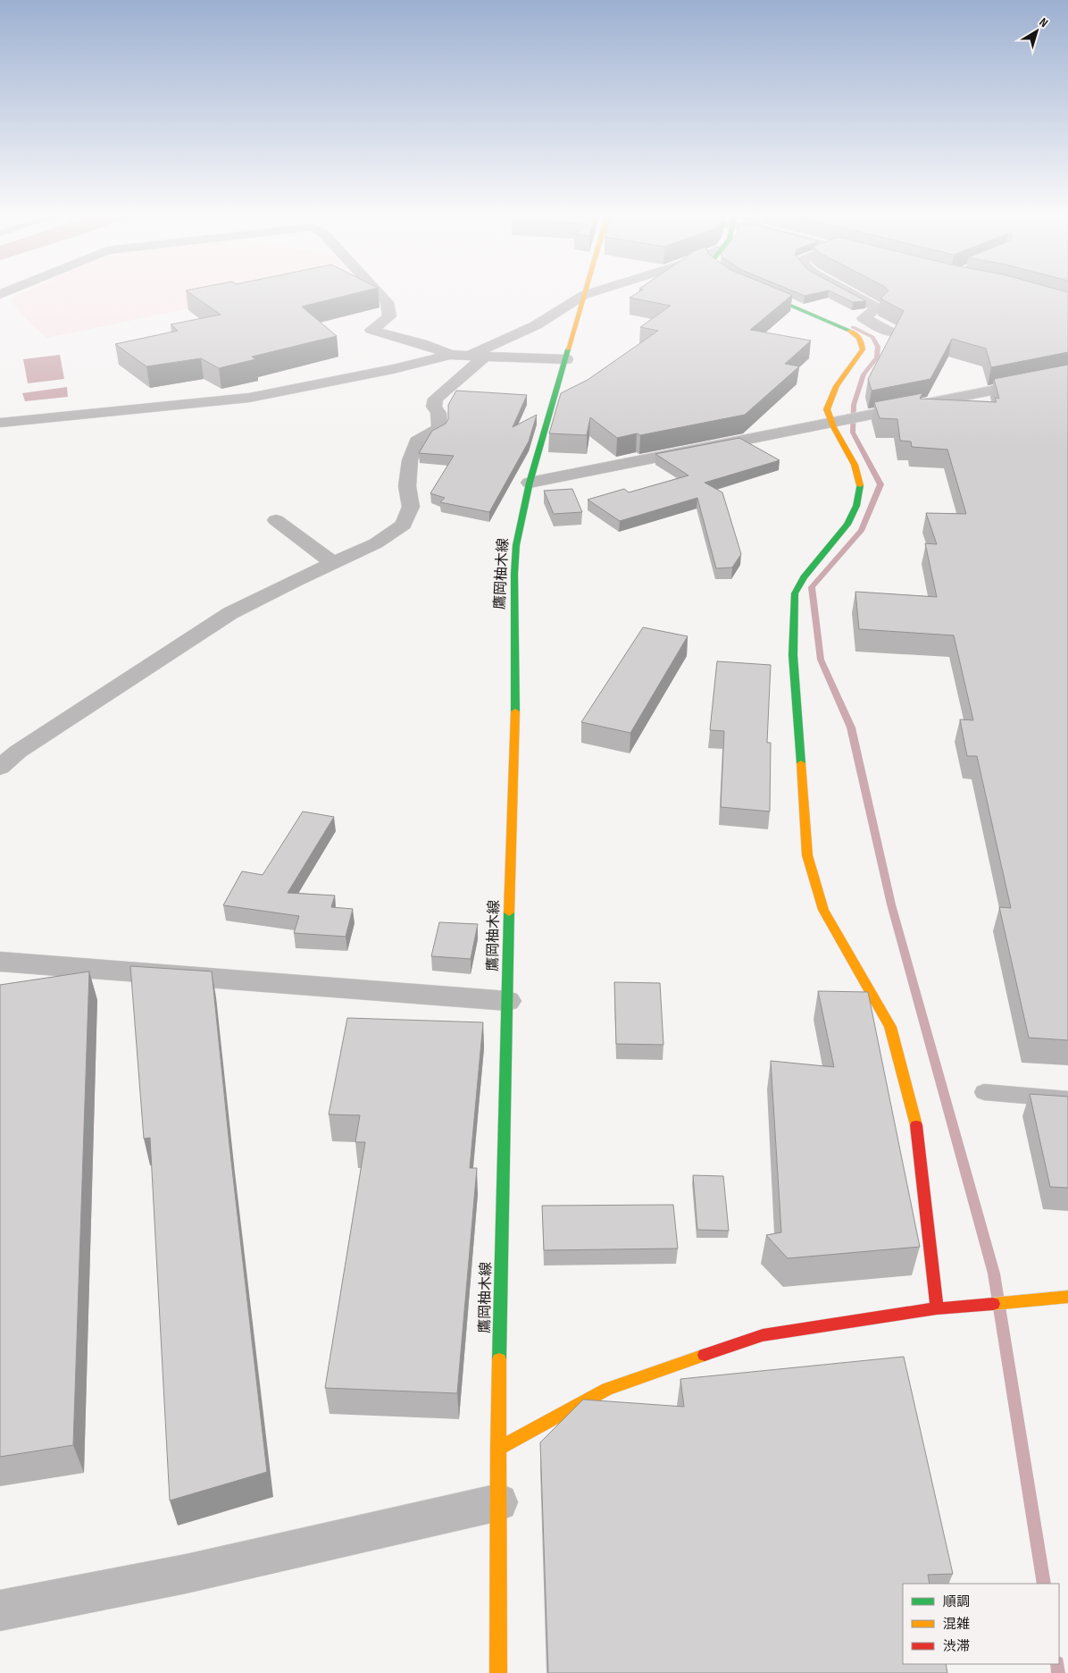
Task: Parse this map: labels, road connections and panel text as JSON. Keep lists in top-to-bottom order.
{
  "streets": {
    "street": ["鷹岡柚木線"]
  },
  "legend": ["順調", "混雑", "渋滞"],
  "north": "top right"
}
